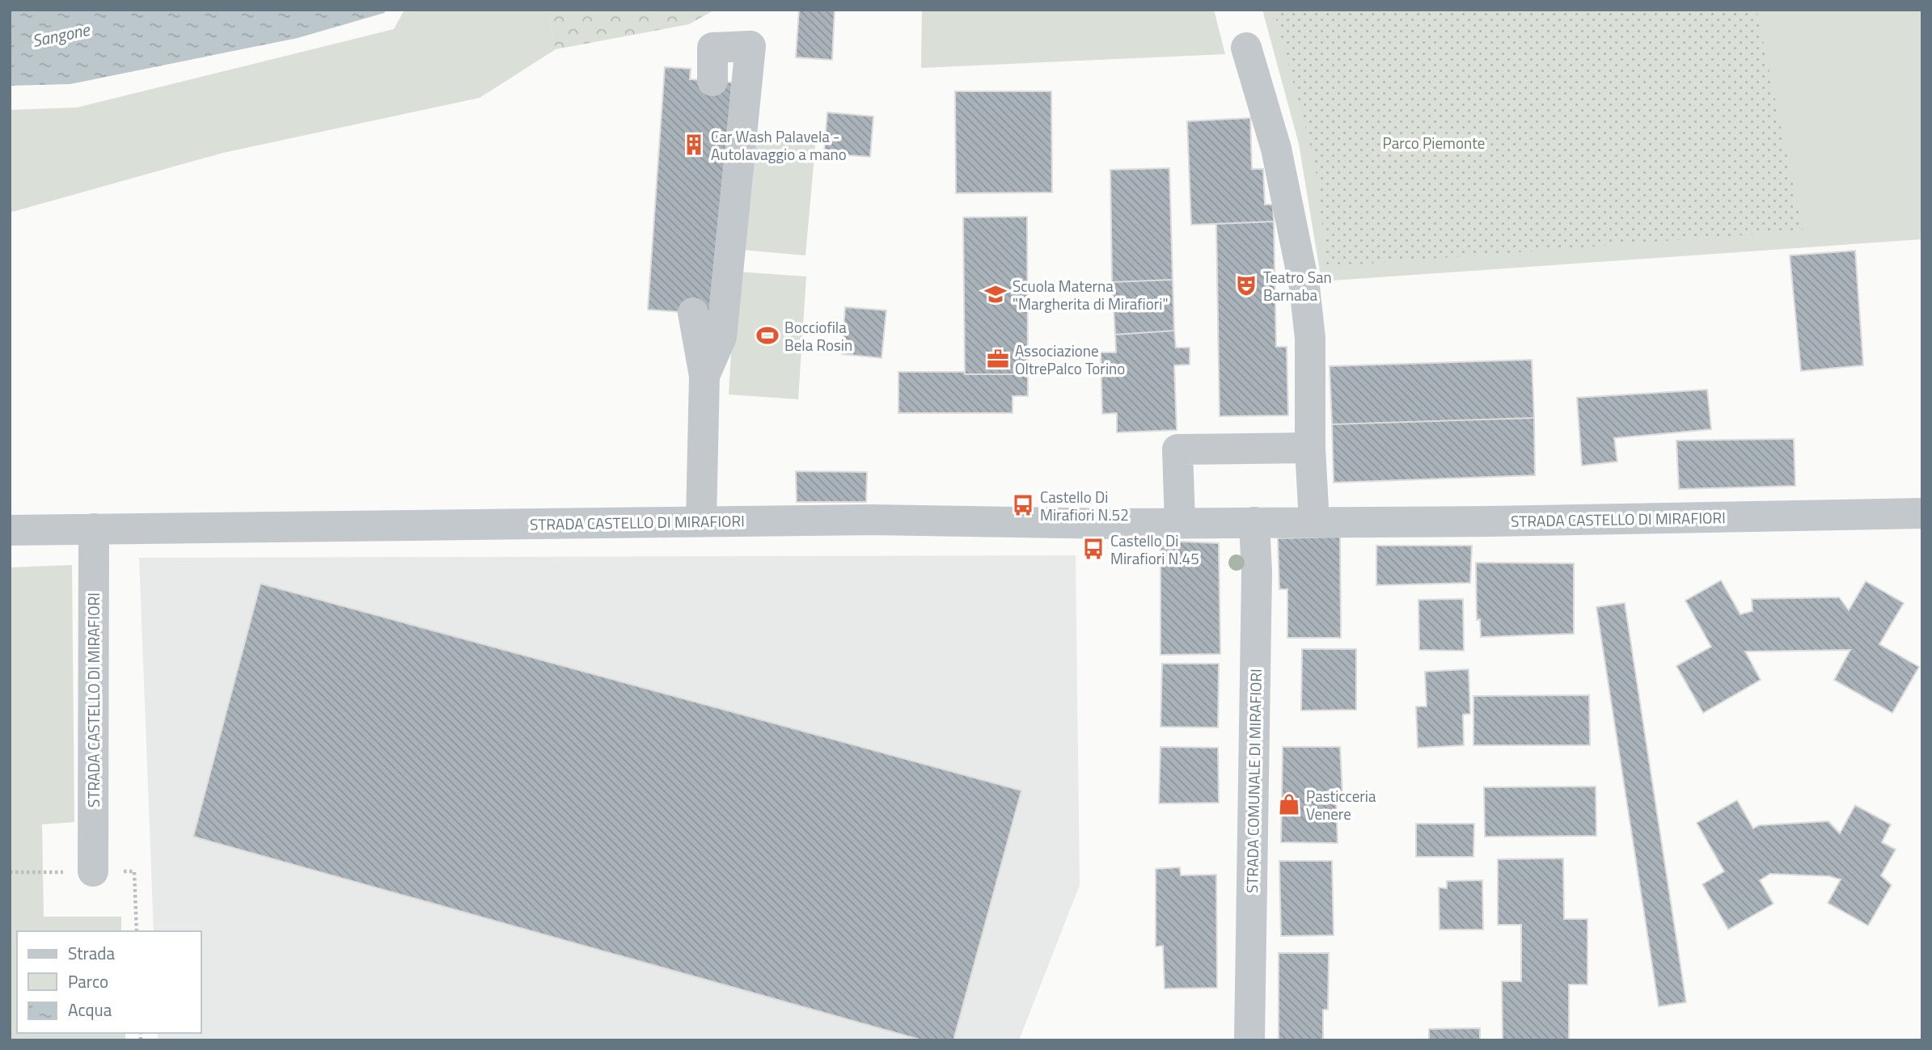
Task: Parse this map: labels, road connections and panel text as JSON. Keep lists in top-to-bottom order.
{
  "streets": {
    "street": ["STRADA CASTELLO DI MIRAFIORI", "STRADA COMUNALE DI MIRAFIORI"]
  },
  "crossings": [
    ["STRADA CASTELLO DI MIRAFIORI", "STRADA COMUNALE DI MIRAFIORI"]
  ],
  "water": ["Sangone"],
  "parks": ["Parco Piemonte"],
  "places": {
    "building": ["Car Wash Palavela - Autolavaggio a mano"],
    "theatre": ["Teatro San Barnaba"],
    "school or university": ["Scuola Materna \"Margherita di Mirafiori\""],
    "sports": ["Bocciofila Bela Rosin"],
    "office": ["Associazione OltrePalco Torino"],
    "bus stop": ["Castello Di Mirafiori N.52", "Castello Di Mirafiori N.45"],
    "shop": ["Pasticceria Venere"]
  },
  "legend": ["Strada", "Parco", "Acqua"]
}
